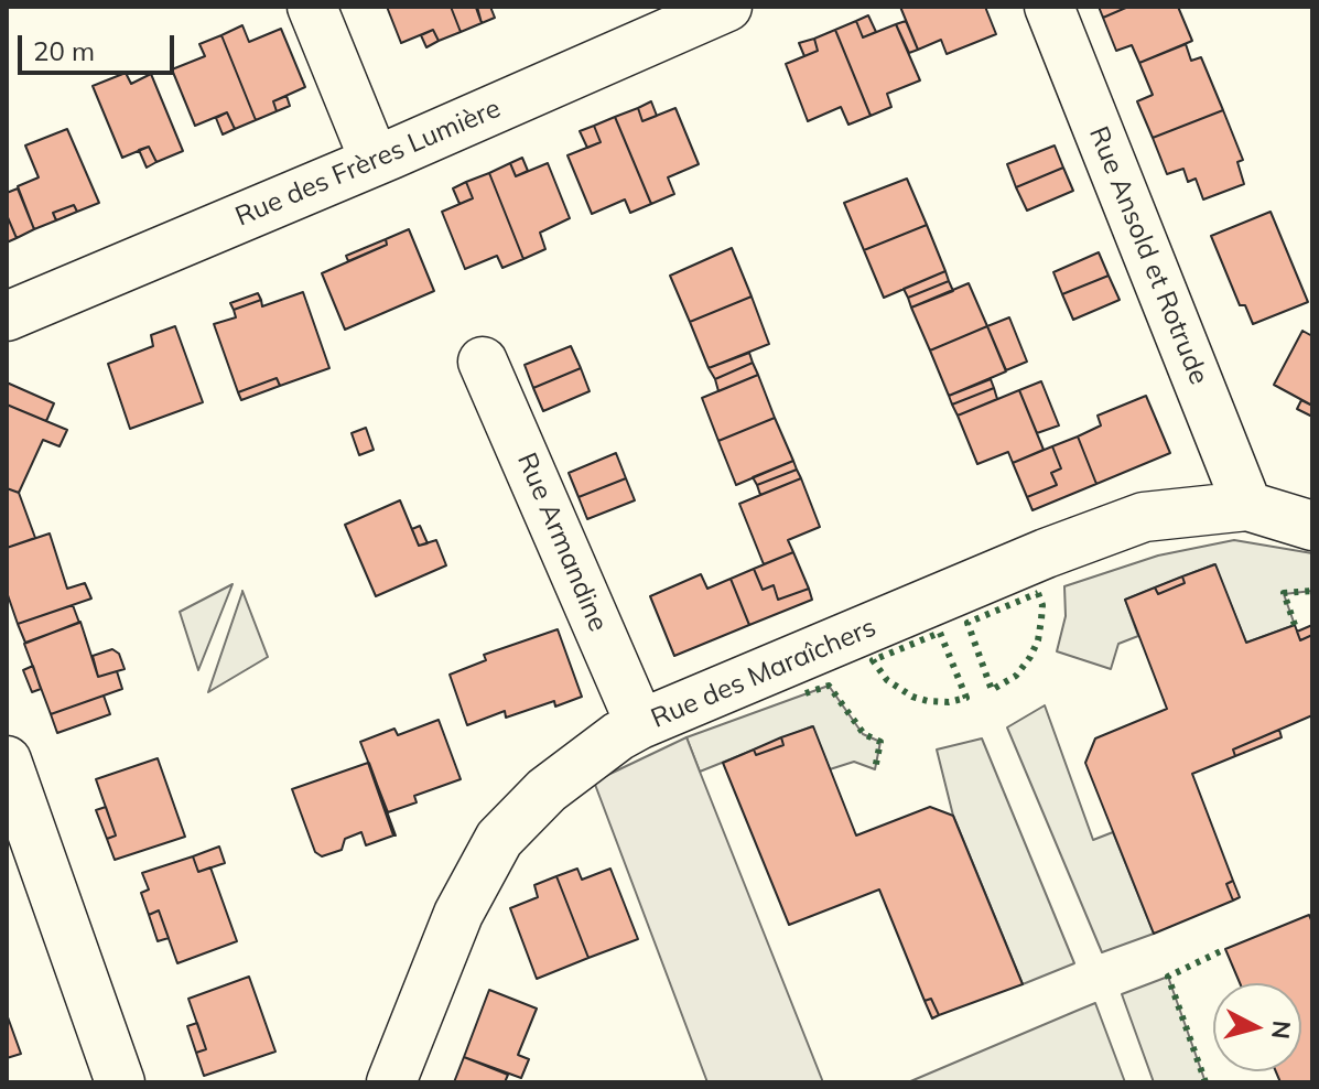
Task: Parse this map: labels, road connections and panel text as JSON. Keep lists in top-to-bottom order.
{
  "streets": {
    "street": [
      "Rue des Frères Lumière",
      "Rue Ansold et Rotrude",
      "Rue Armandine",
      "Rue des Maraîchers"
    ]
  },
  "crossings": [
    ["Rue Ansold et Rotrude", "Rue des Maraîchers"],
    ["Rue Armandine", "Rue des Maraîchers"]
  ],
  "scale_bar": "20 m",
  "north": "right"
}
